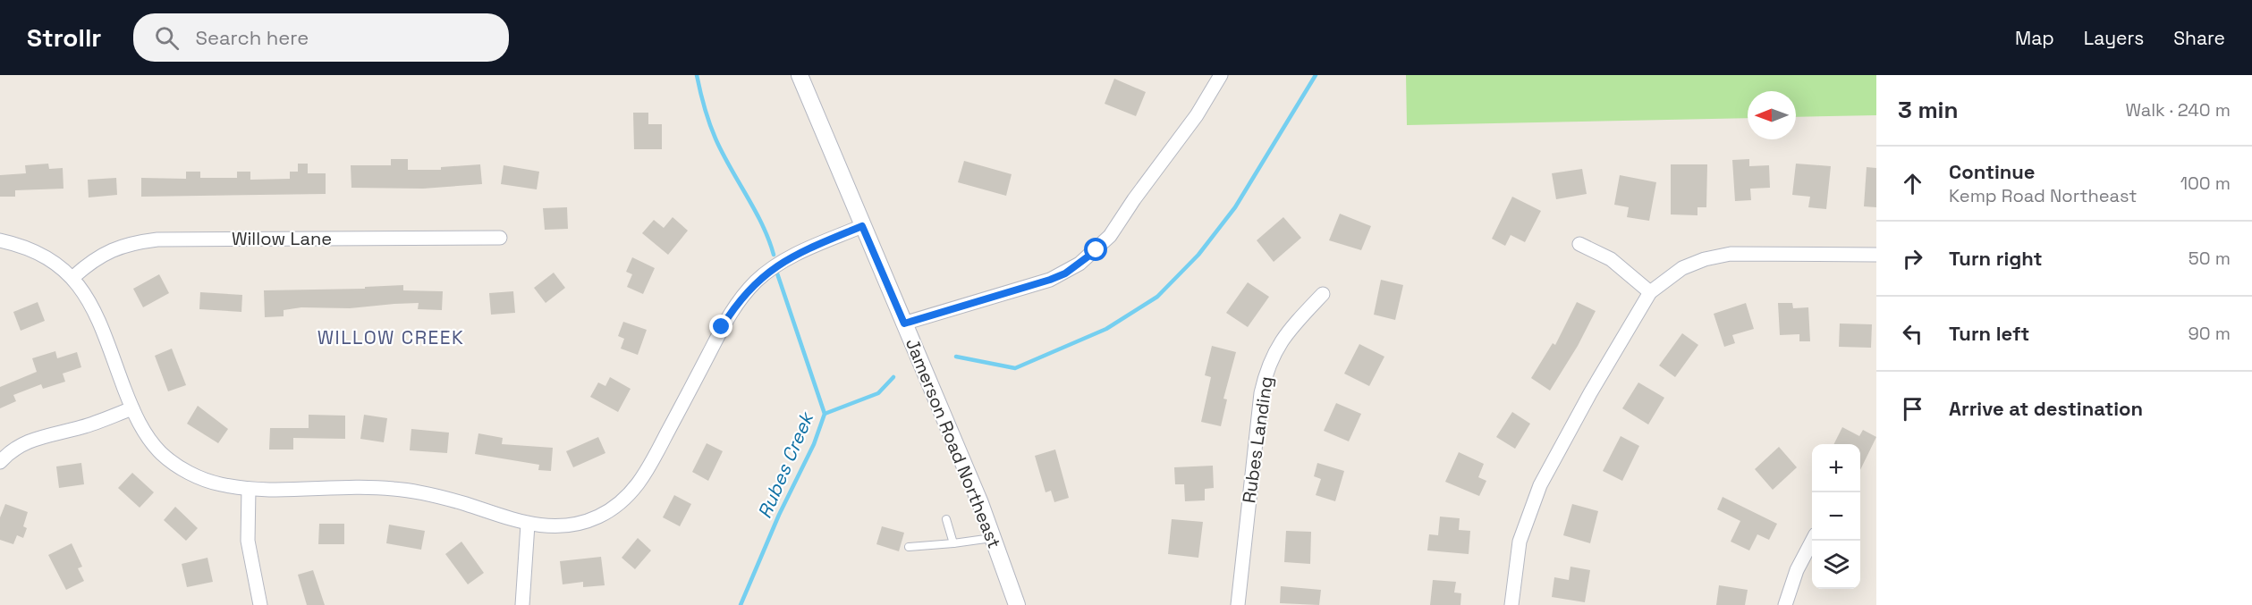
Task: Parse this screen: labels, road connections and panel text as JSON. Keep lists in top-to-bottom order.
{
  "streets": {
    "street": ["Willow Lane", "Rubes Landing", "Jamerson Road Northeast"]
  },
  "districts": ["WILLOW CREEK"],
  "water": ["Rubes Creek"],
  "north": "left",
  "page": {
    "header": "Strollr",
    "search": "Search here",
    "nav": ["Map", "Layers", "Share"],
    "heading": ["3 min", "Walk · 240 m"],
    "list": [
      ["Continue", "Kemp Road Northeast", "100 m"],
      ["Turn right", "50 m"],
      ["Turn left", "90 m"],
      "Arrive at destination"
    ],
    "map_buttons": ["+", "−"]
  }
}
